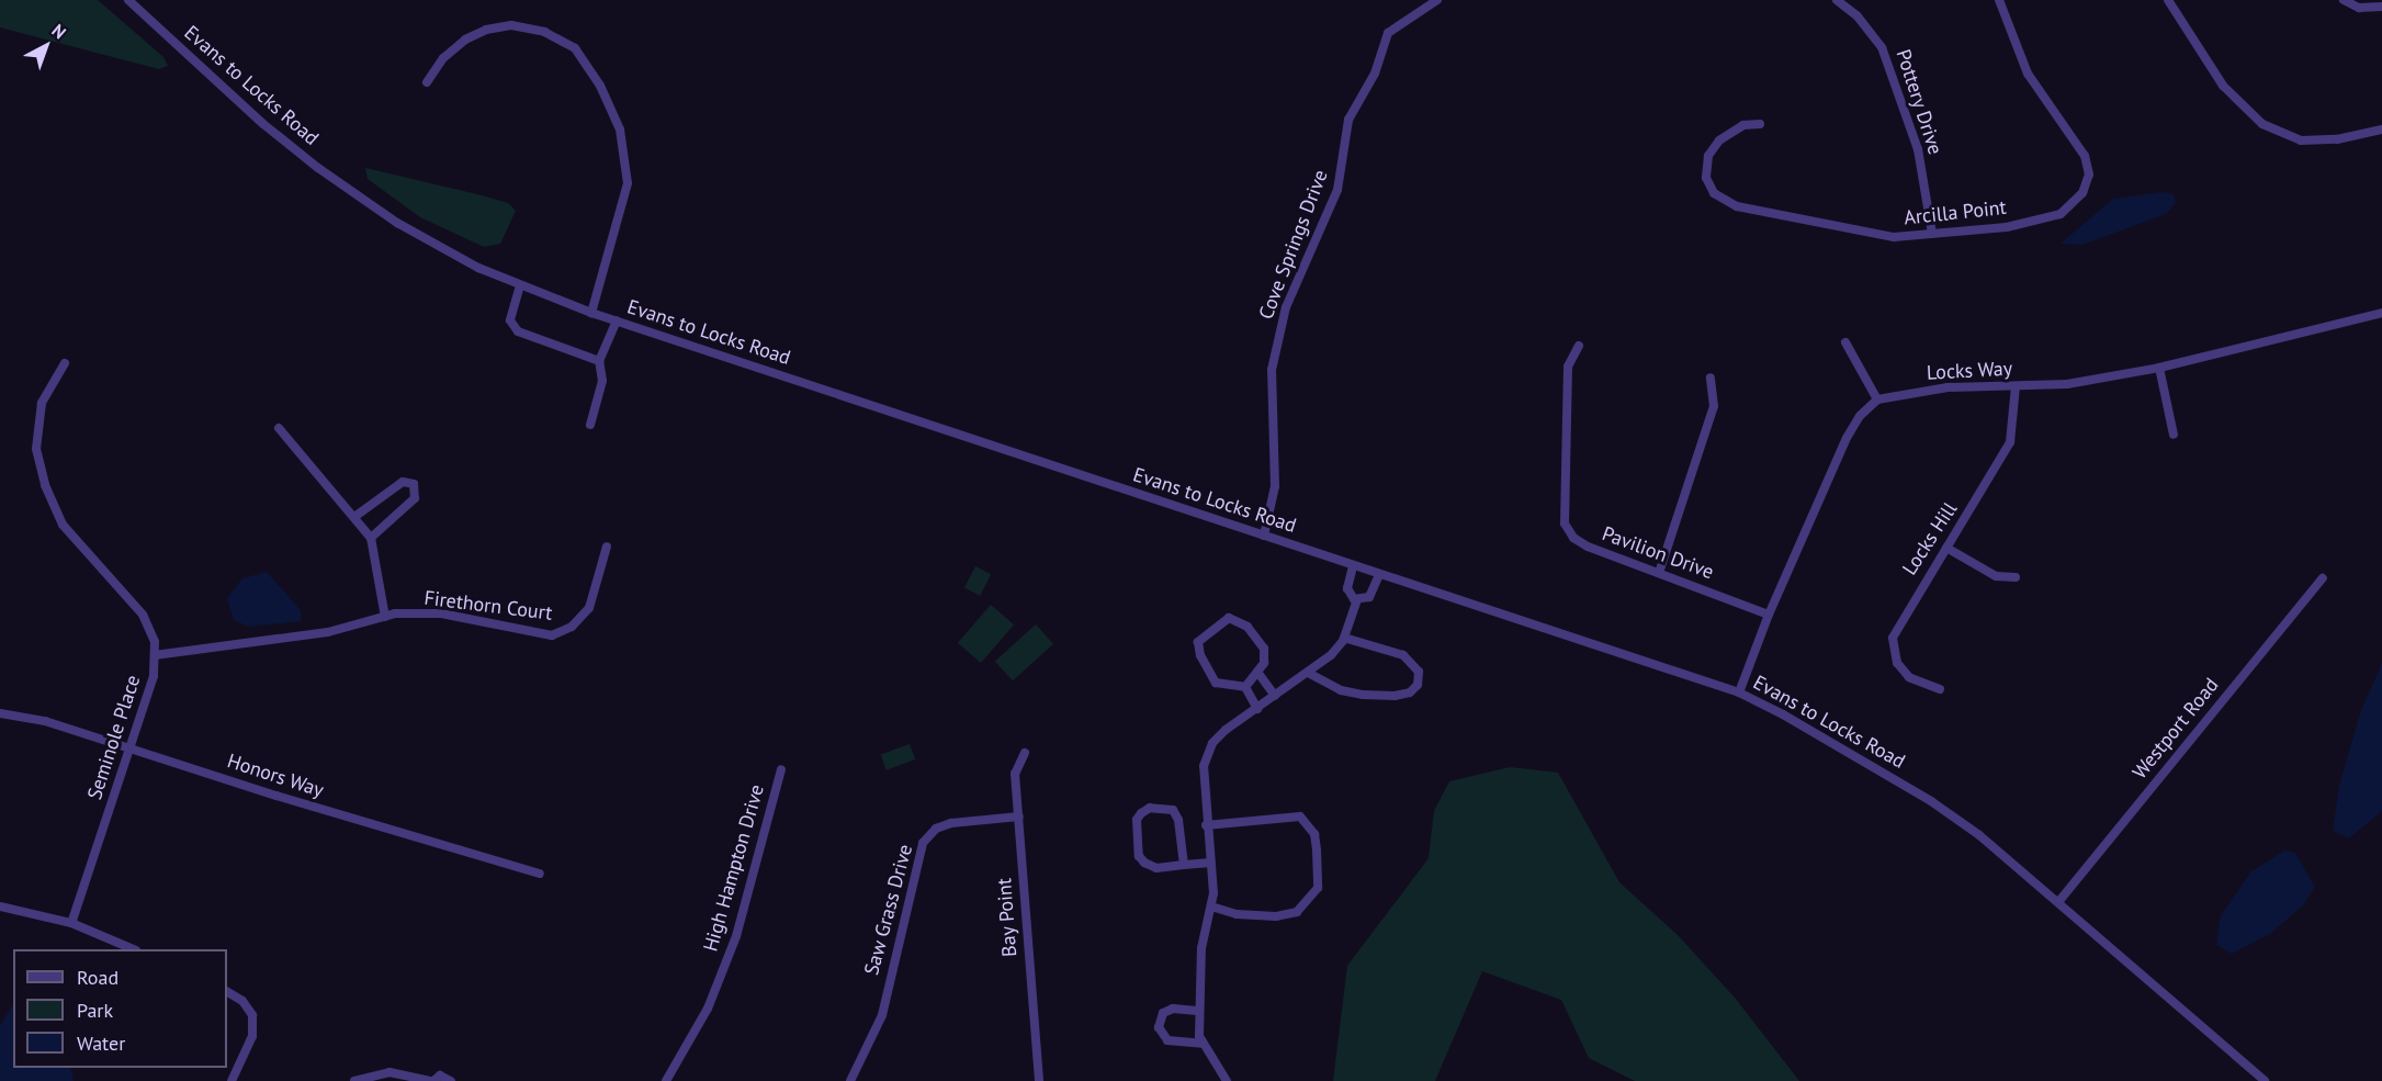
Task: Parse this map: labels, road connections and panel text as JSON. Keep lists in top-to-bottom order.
{
  "streets": {
    "street": [
      "Evans to Locks Road",
      "Pottery Drive",
      "Arcilla Point",
      "Cove Springs Drive",
      "Locks Way",
      "Locks Hill",
      "Pavilion Drive",
      "Firethorn Court",
      "Westport Road",
      "Seminole Place",
      "Honors Way",
      "High Hampton Drive",
      "Saw Grass Drive",
      "Bay Point"
    ]
  },
  "crossings": [
    ["Evans to Locks Road", "Cove Springs Drive"],
    ["Evans to Locks Road", "Westport Road"],
    ["Pottery Drive", "Arcilla Point"],
    ["Locks Way", "Locks Hill"],
    ["Firethorn Court", "Seminole Place"],
    ["Seminole Place", "Honors Way"],
    ["Saw Grass Drive", "Bay Point"]
  ],
  "legend": ["Road", "Park", "Water"],
  "north": "top right"
}
